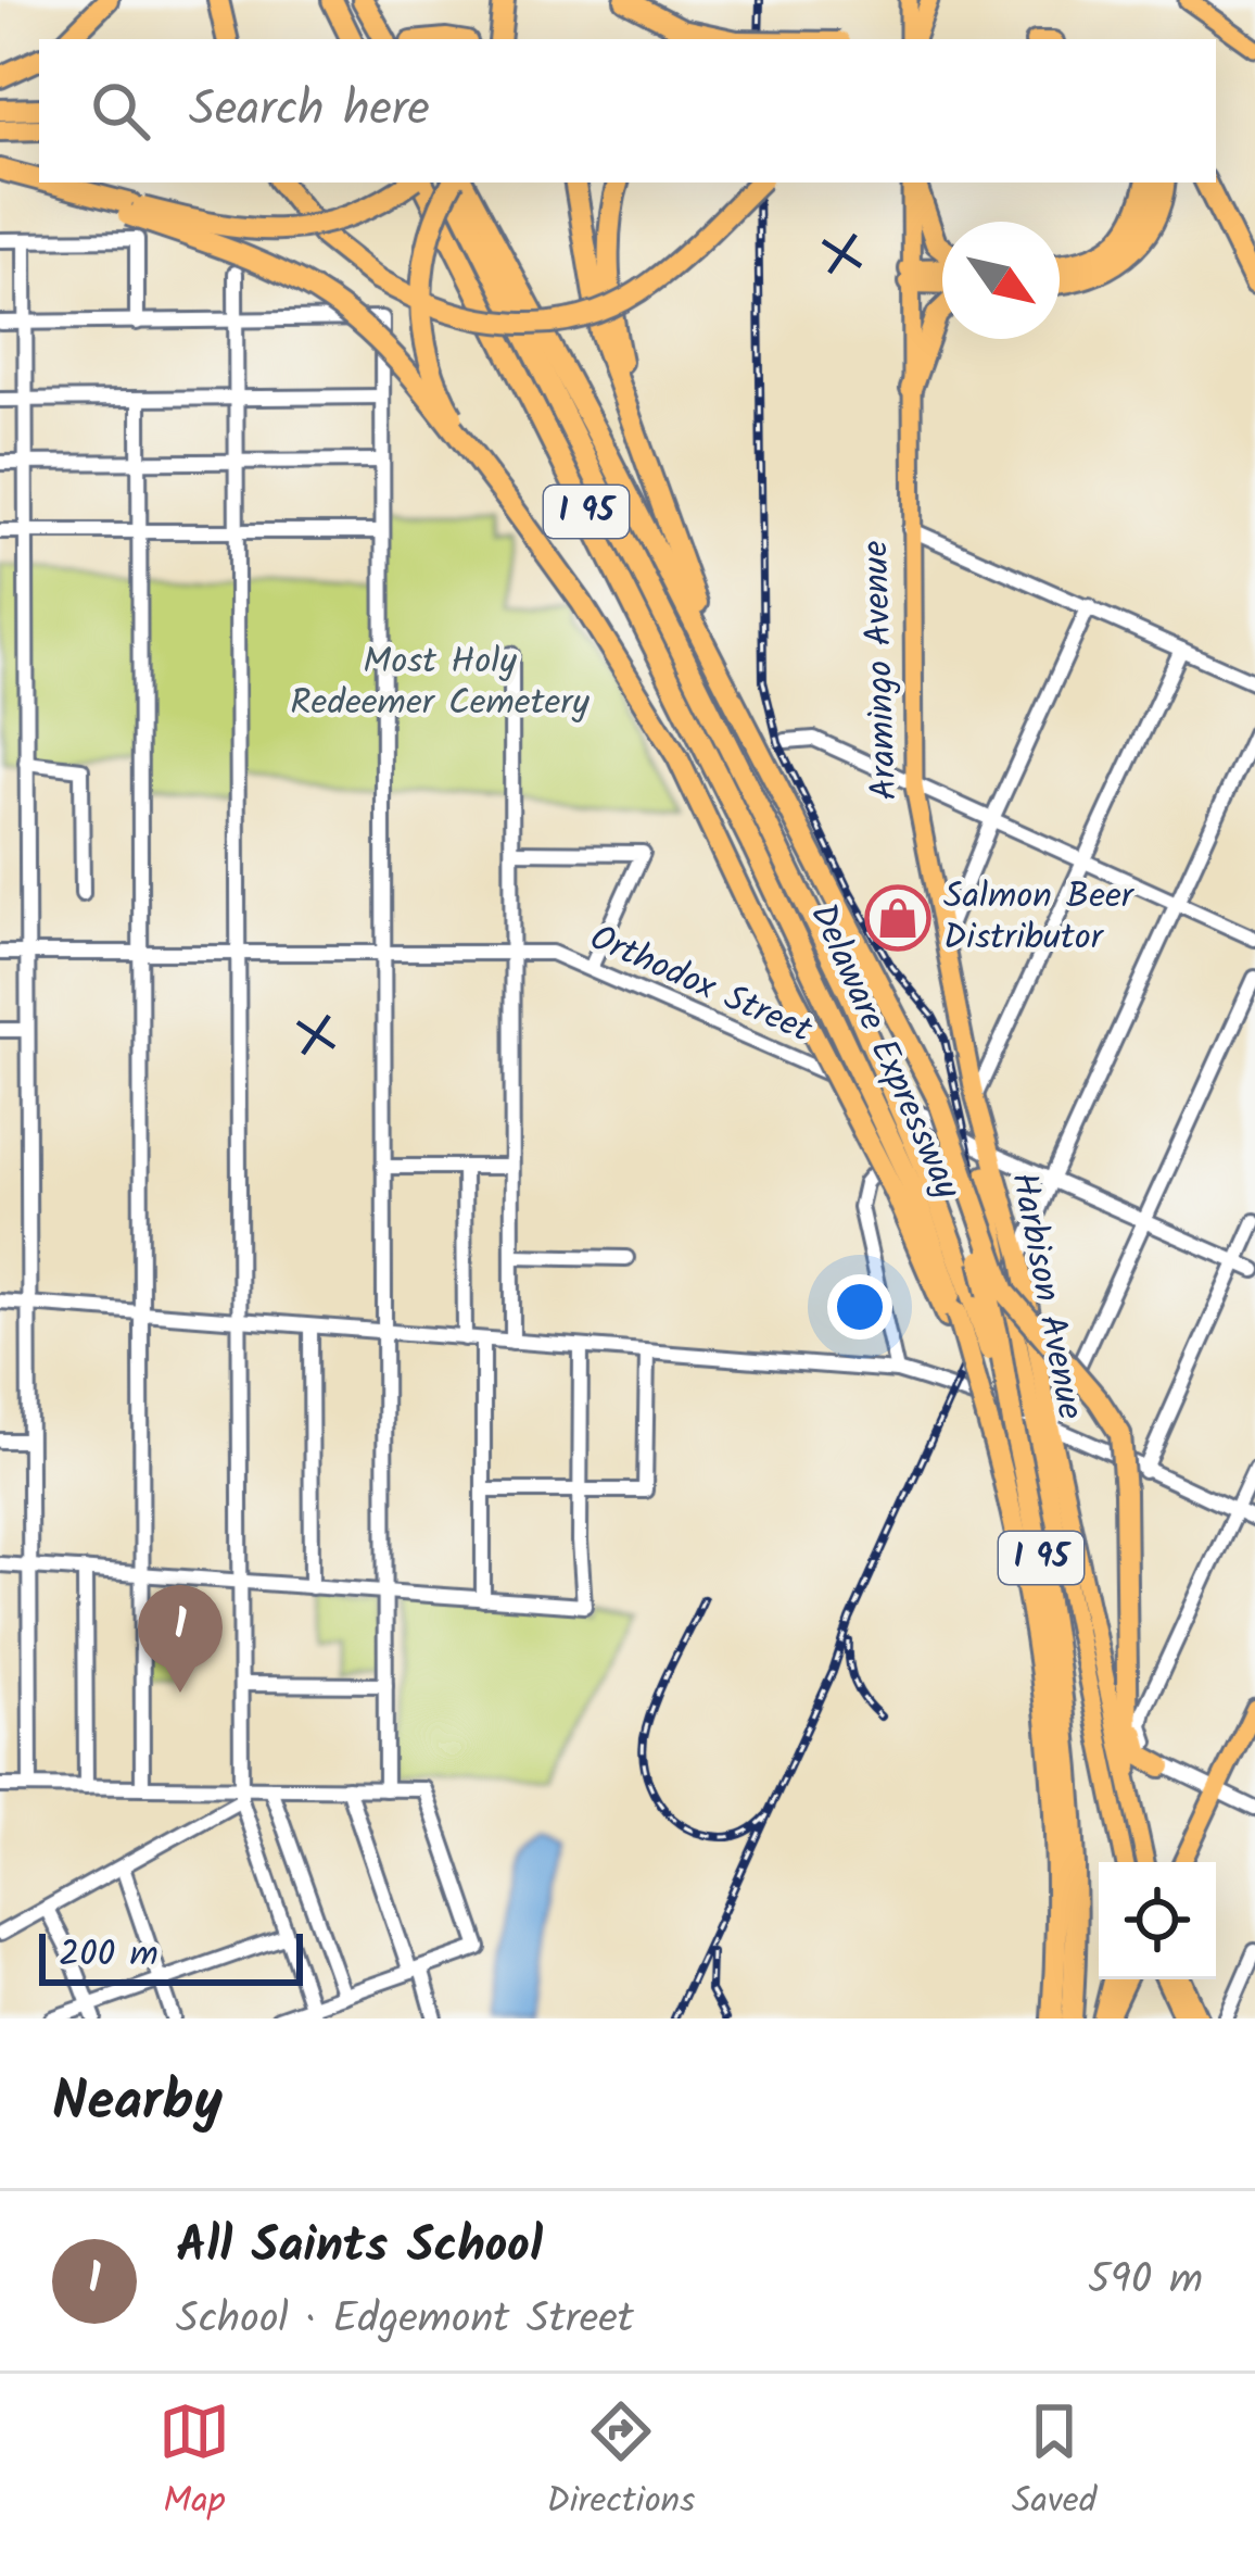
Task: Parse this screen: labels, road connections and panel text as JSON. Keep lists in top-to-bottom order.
{
  "streets": {
    "highway": ["I 95", "Delaware Expressway"],
    "main road": ["Aramingo Avenue", "Harbison Avenue"],
    "street": ["Orthodox Street"]
  },
  "crossings": [
    ["Aramingo Avenue", "Orthodox Street"],
    ["Aramingo Avenue", "Harbison Avenue"],
    ["Orthodox Street", "Harbison Avenue"]
  ],
  "parks": ["Most Holy Redeemer Cemetery"],
  "places": {
    "shop": ["Salmon Beer Distributor"]
  },
  "scale_bar": "200 m",
  "north": "bottom right",
  "page": {
    "search": "Search here",
    "pins": "1",
    "scale": "200 m",
    "heading": "Nearby",
    "list": [
      {
        "mark": "1",
        "name": "All Saints School",
        "note": "School · Edgemont Street",
        "value": "590 m"
      }
    ],
    "nav": ["Map", "Directions", "Saved"]
  }
}
